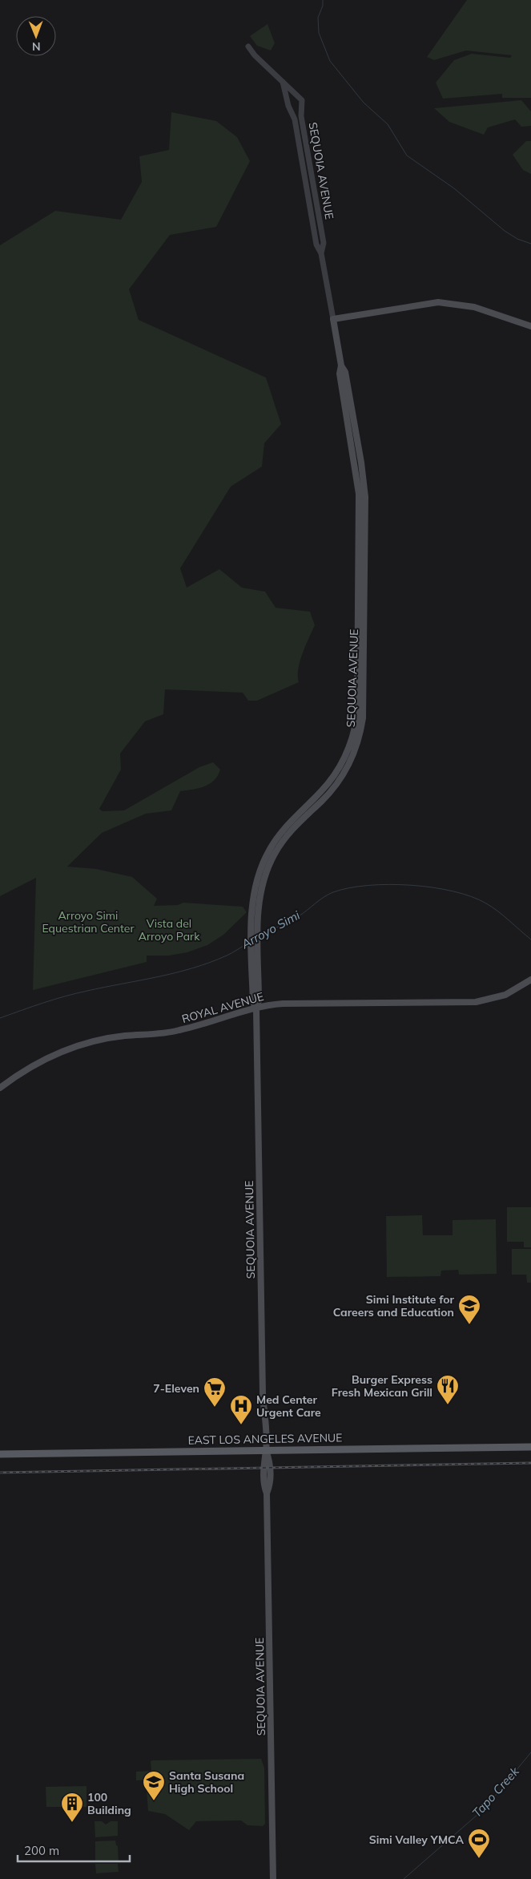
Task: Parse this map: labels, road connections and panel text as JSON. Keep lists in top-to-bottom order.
{
  "streets": {
    "main road": ["SEQUOIA AVENUE", "ROYAL AVENUE", "EAST LOS ANGELES AVENUE"]
  },
  "crossings": [
    ["SEQUOIA AVENUE", "ROYAL AVENUE"],
    ["SEQUOIA AVENUE", "EAST LOS ANGELES AVENUE"]
  ],
  "water": ["Arroyo Simi", "Tapo Creek"],
  "parks": ["Arroyo Simi Equestrian Center", "Vista del Arroyo Park"],
  "places": {
    "school or university": ["Simi Institute for Careers and Education", "Santa Susana High School"],
    "restaurant": ["Burger Express Fresh Mexican Grill"],
    "supermarket": ["7-Eleven"],
    "hospital": ["Med Center Urgent Care"],
    "building": ["100 Building"],
    "sports": ["Simi Valley YMCA"]
  },
  "scale_bar": "200 m",
  "north": "bottom"
}
